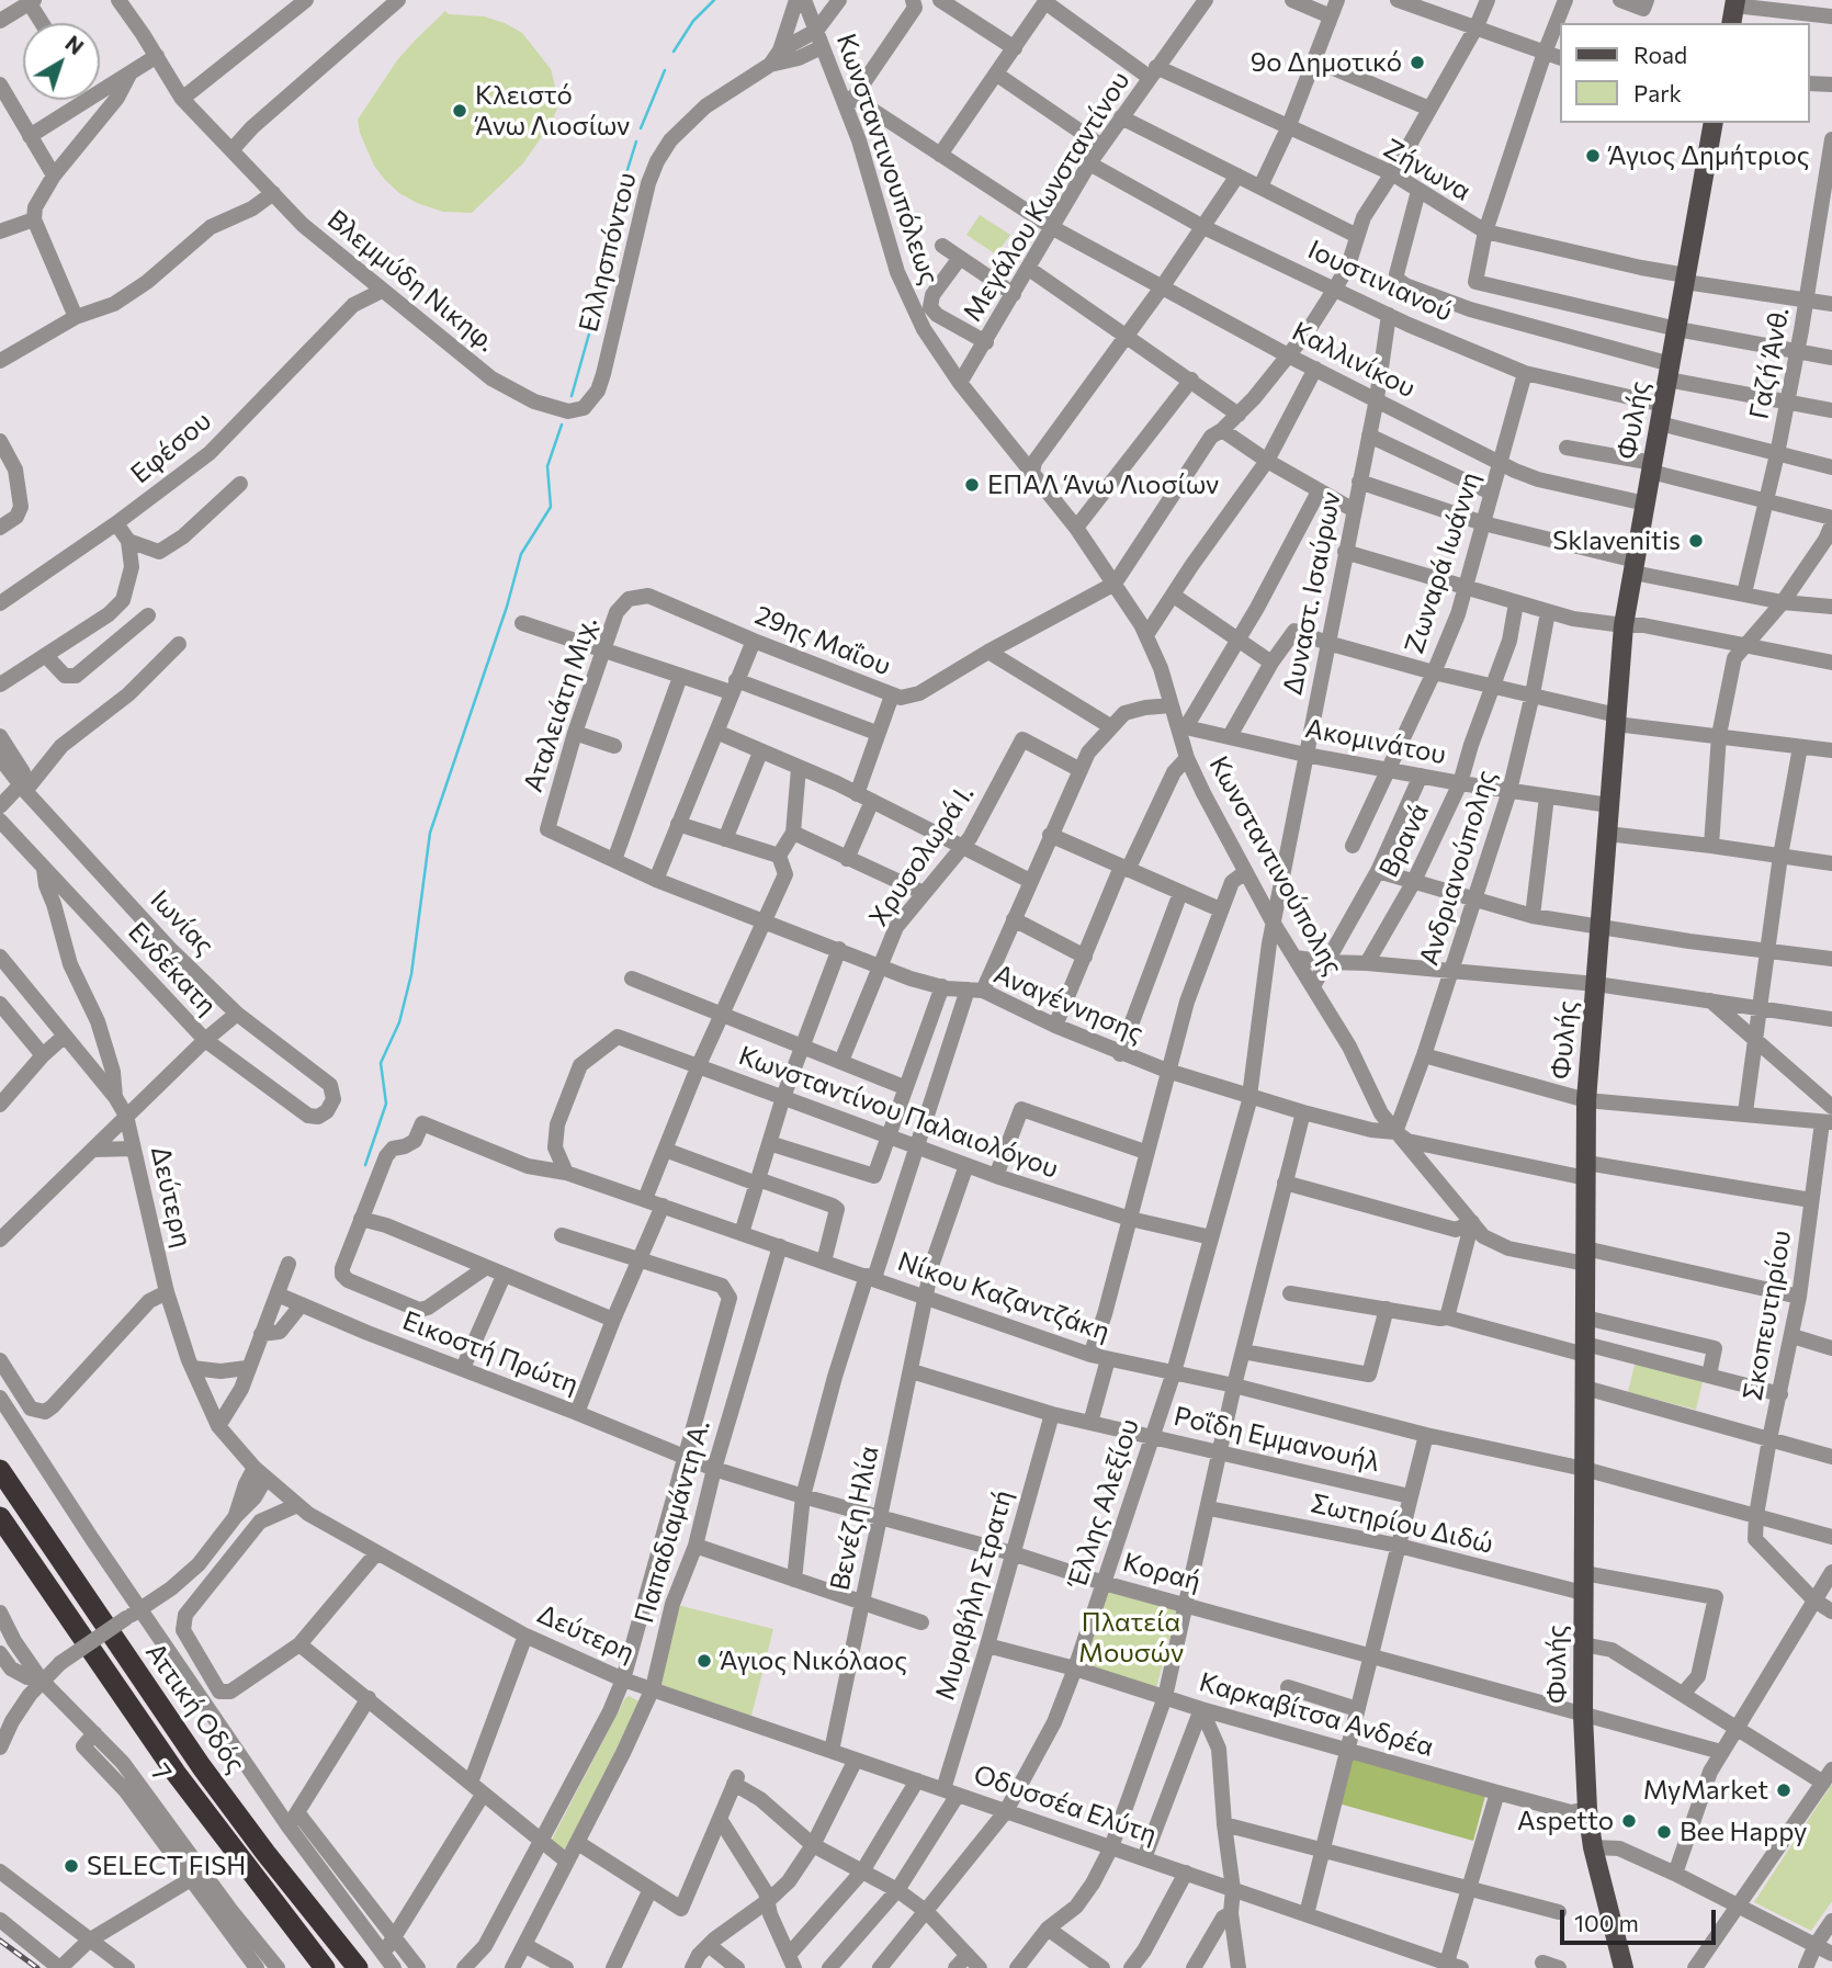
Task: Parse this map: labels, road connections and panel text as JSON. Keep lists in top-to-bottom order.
{
  "streets": {
    "highway": ["Αττική Οδός"],
    "main road": ["Φυλής"],
    "street": [
      "Κωνσταντινουπόλεως",
      "Ζήνωνα",
      "Μεγάλου Κωνσταντίνου",
      "Ελλησπόντου",
      "Βλεμμύδη Νικηφ.",
      "Ιουστινιανού",
      "Καλλινίκου",
      "Γαζή Άνθ.",
      "Εφέσου",
      "Ζωναρά Ιωάννη",
      "Δυναστ. Ισαύρων",
      "29ης Μαΐου",
      "Αταλειάτη Μιχ.",
      "Ακομινάτου",
      "Βρανά",
      "Χρυσολωρά Ι.",
      "Κωνσταντινούπολης",
      "Ανδριανούπολης",
      "Ιωνίας",
      "Ενδέκατη",
      "Αναγέννησης",
      "Κωνσταντίνου Παλαιολόγου",
      "Δεύτερη",
      "Νίκου Καζαντζάκη",
      "Σκοπευτηρίου",
      "Εικοστή Πρώτη",
      "Ροΐδη Εμμανουήλ",
      "Έλλης Αλεξίου",
      "Βενέζη Ηλία",
      "Παπαδιαμάντη Α.",
      "Σωτηρίου Διδώ",
      "Κοραή",
      "Μυριβήλη Στρατή",
      "Καρκαβίτσα Ανδρέα",
      "7",
      "Οδυσσέα Ελύτη"
    ]
  },
  "crossings": [
    ["Κωνσταντινουπόλεως", "Μεγάλου Κωνσταντίνου"],
    ["Κωνσταντινουπόλεως", "Ελλησπόντου"],
    ["Κωνσταντινουπόλεως", "Καλλινίκου"],
    ["Κωνσταντινουπόλεως", "Κωνσταντινούπολης"],
    ["Ζήνωνα", "Μεγάλου Κωνσταντίνου"],
    ["Ζήνωνα", "Γαζή Άνθ."],
    ["Ζήνωνα", "Φυλής"],
    ["Μεγάλου Κωνσταντίνου", "Ιουστινιανού"],
    ["Μεγάλου Κωνσταντίνου", "Καλλινίκου"],
    ["Μεγάλου Κωνσταντίνου", "Κωνσταντινούπολης"],
    ["Ελλησπόντου", "Βλεμμύδη Νικηφ."],
    ["Βλεμμύδη Νικηφ.", "Εφέσου"],
    ["Ιουστινιανού", "Γαζή Άνθ."],
    ["Ιουστινιανού", "Φυλής"],
    ["Ιουστινιανού", "Ζωναρά Ιωάννη"],
    ["Ιουστινιανού", "Δυναστ. Ισαύρων"],
    ["Καλλινίκου", "Φυλής"],
    ["Καλλινίκου", "Ζωναρά Ιωάννη"],
    ["Καλλινίκου", "Δυναστ. Ισαύρων"],
    ["Φυλής", "Ακομινάτου"],
    ["Φυλής", "Κωνσταντινούπολης"],
    ["Φυλής", "Νίκου Καζαντζάκη"],
    ["Φυλής", "Σωτηρίου Διδώ"],
    ["Φυλής", "Κοραή"],
    ["Φυλής", "Καρκαβίτσα Ανδρέα"],
    ["Ζωναρά Ιωάννη", "Ακομινάτου"],
    ["Δυναστ. Ισαύρων", "Ακομινάτου"],
    ["Δυναστ. Ισαύρων", "Κωνσταντινούπολης"],
    ["Δυναστ. Ισαύρων", "Αναγέννησης"],
    ["Δυναστ. Ισαύρων", "Έλλης Αλεξίου"],
    ["29ης Μαΐου", "Αταλειάτη Μιχ."],
    ["29ης Μαΐου", "Κωνσταντινούπολης"],
    ["Αταλειάτη Μιχ.", "Αναγέννησης"],
    ["Ακομινάτου", "Βρανά"],
    ["Ακομινάτου", "Κωνσταντινούπολης"],
    ["Ακομινάτου", "Ανδριανούπολης"],
    ["Χρυσολωρά Ι.", "Αναγέννησης"],
    ["Κωνσταντινούπολης", "Ανδριανούπολης"],
    ["Κωνσταντινούπολης", "Αναγέννησης"],
    ["Κωνσταντινούπολης", "Σκοπευτηρίου"],
    ["Ανδριανούπολης", "Αναγέννησης"],
    ["Ιωνίας", "Ενδέκατη"],
    ["Αναγέννησης", "Έλλης Αλεξίου"],
    ["Κωνσταντίνου Παλαιολόγου", "Νίκου Καζαντζάκη"],
    ["Κωνσταντίνου Παλαιολόγου", "Έλλης Αλεξίου"],
    ["Κωνσταντίνου Παλαιολόγου", "Βενέζη Ηλία"],
    ["Δεύτερη", "Παπαδιαμάντη Α."],
    ["Δεύτερη", "Οδυσσέα Ελύτη"],
    ["Νίκου Καζαντζάκη", "Σκοπευτηρίου"],
    ["Νίκου Καζαντζάκη", "Έλλης Αλεξίου"],
    ["Νίκου Καζαντζάκη", "Βενέζη Ηλία"],
    ["Νίκου Καζαντζάκη", "Παπαδιαμάντη Α."],
    ["Εικοστή Πρώτη", "Κοραή"],
    ["Ροΐδη Εμμανουήλ", "Έλλης Αλεξίου"],
    ["Ροΐδη Εμμανουήλ", "Βενέζη Ηλία"],
    ["Ροΐδη Εμμανουήλ", "Μυριβήλη Στρατή"],
    ["Έλλης Αλεξίου", "Κοραή"],
    ["Έλλης Αλεξίου", "Καρκαβίτσα Ανδρέα"],
    ["Έλλης Αλεξίου", "Οδυσσέα Ελύτη"],
    ["Βενέζη Ηλία", "Κοραή"],
    ["Βενέζη Ηλία", "Οδυσσέα Ελύτη"],
    ["Παπαδιαμάντη Α.", "Κοραή"],
    ["Παπαδιαμάντη Α.", "Οδυσσέα Ελύτη"],
    ["Κοραή", "Μυριβήλη Στρατή"],
    ["Μυριβήλη Στρατή", "Καρκαβίτσα Ανδρέα"],
    ["Μυριβήλη Στρατή", "Οδυσσέα Ελύτη"]
  ],
  "parks": ["Πλατεία Μουσών"],
  "places": [
    "9ο Δημοτικό",
    "Κλειστό Άνω Λιοσίων",
    "Άγιος Δημήτριος",
    "ΕΠΑΛ Άνω Λιοσίων",
    "Sklavenitis",
    "Άγιος Νικόλαος",
    "MyMarket",
    "Aspetto",
    "Bee Happy",
    "SELECT FISH"
  ],
  "legend": ["Road", "Park"],
  "scale_bar": "100 m",
  "north": "top right"
}
